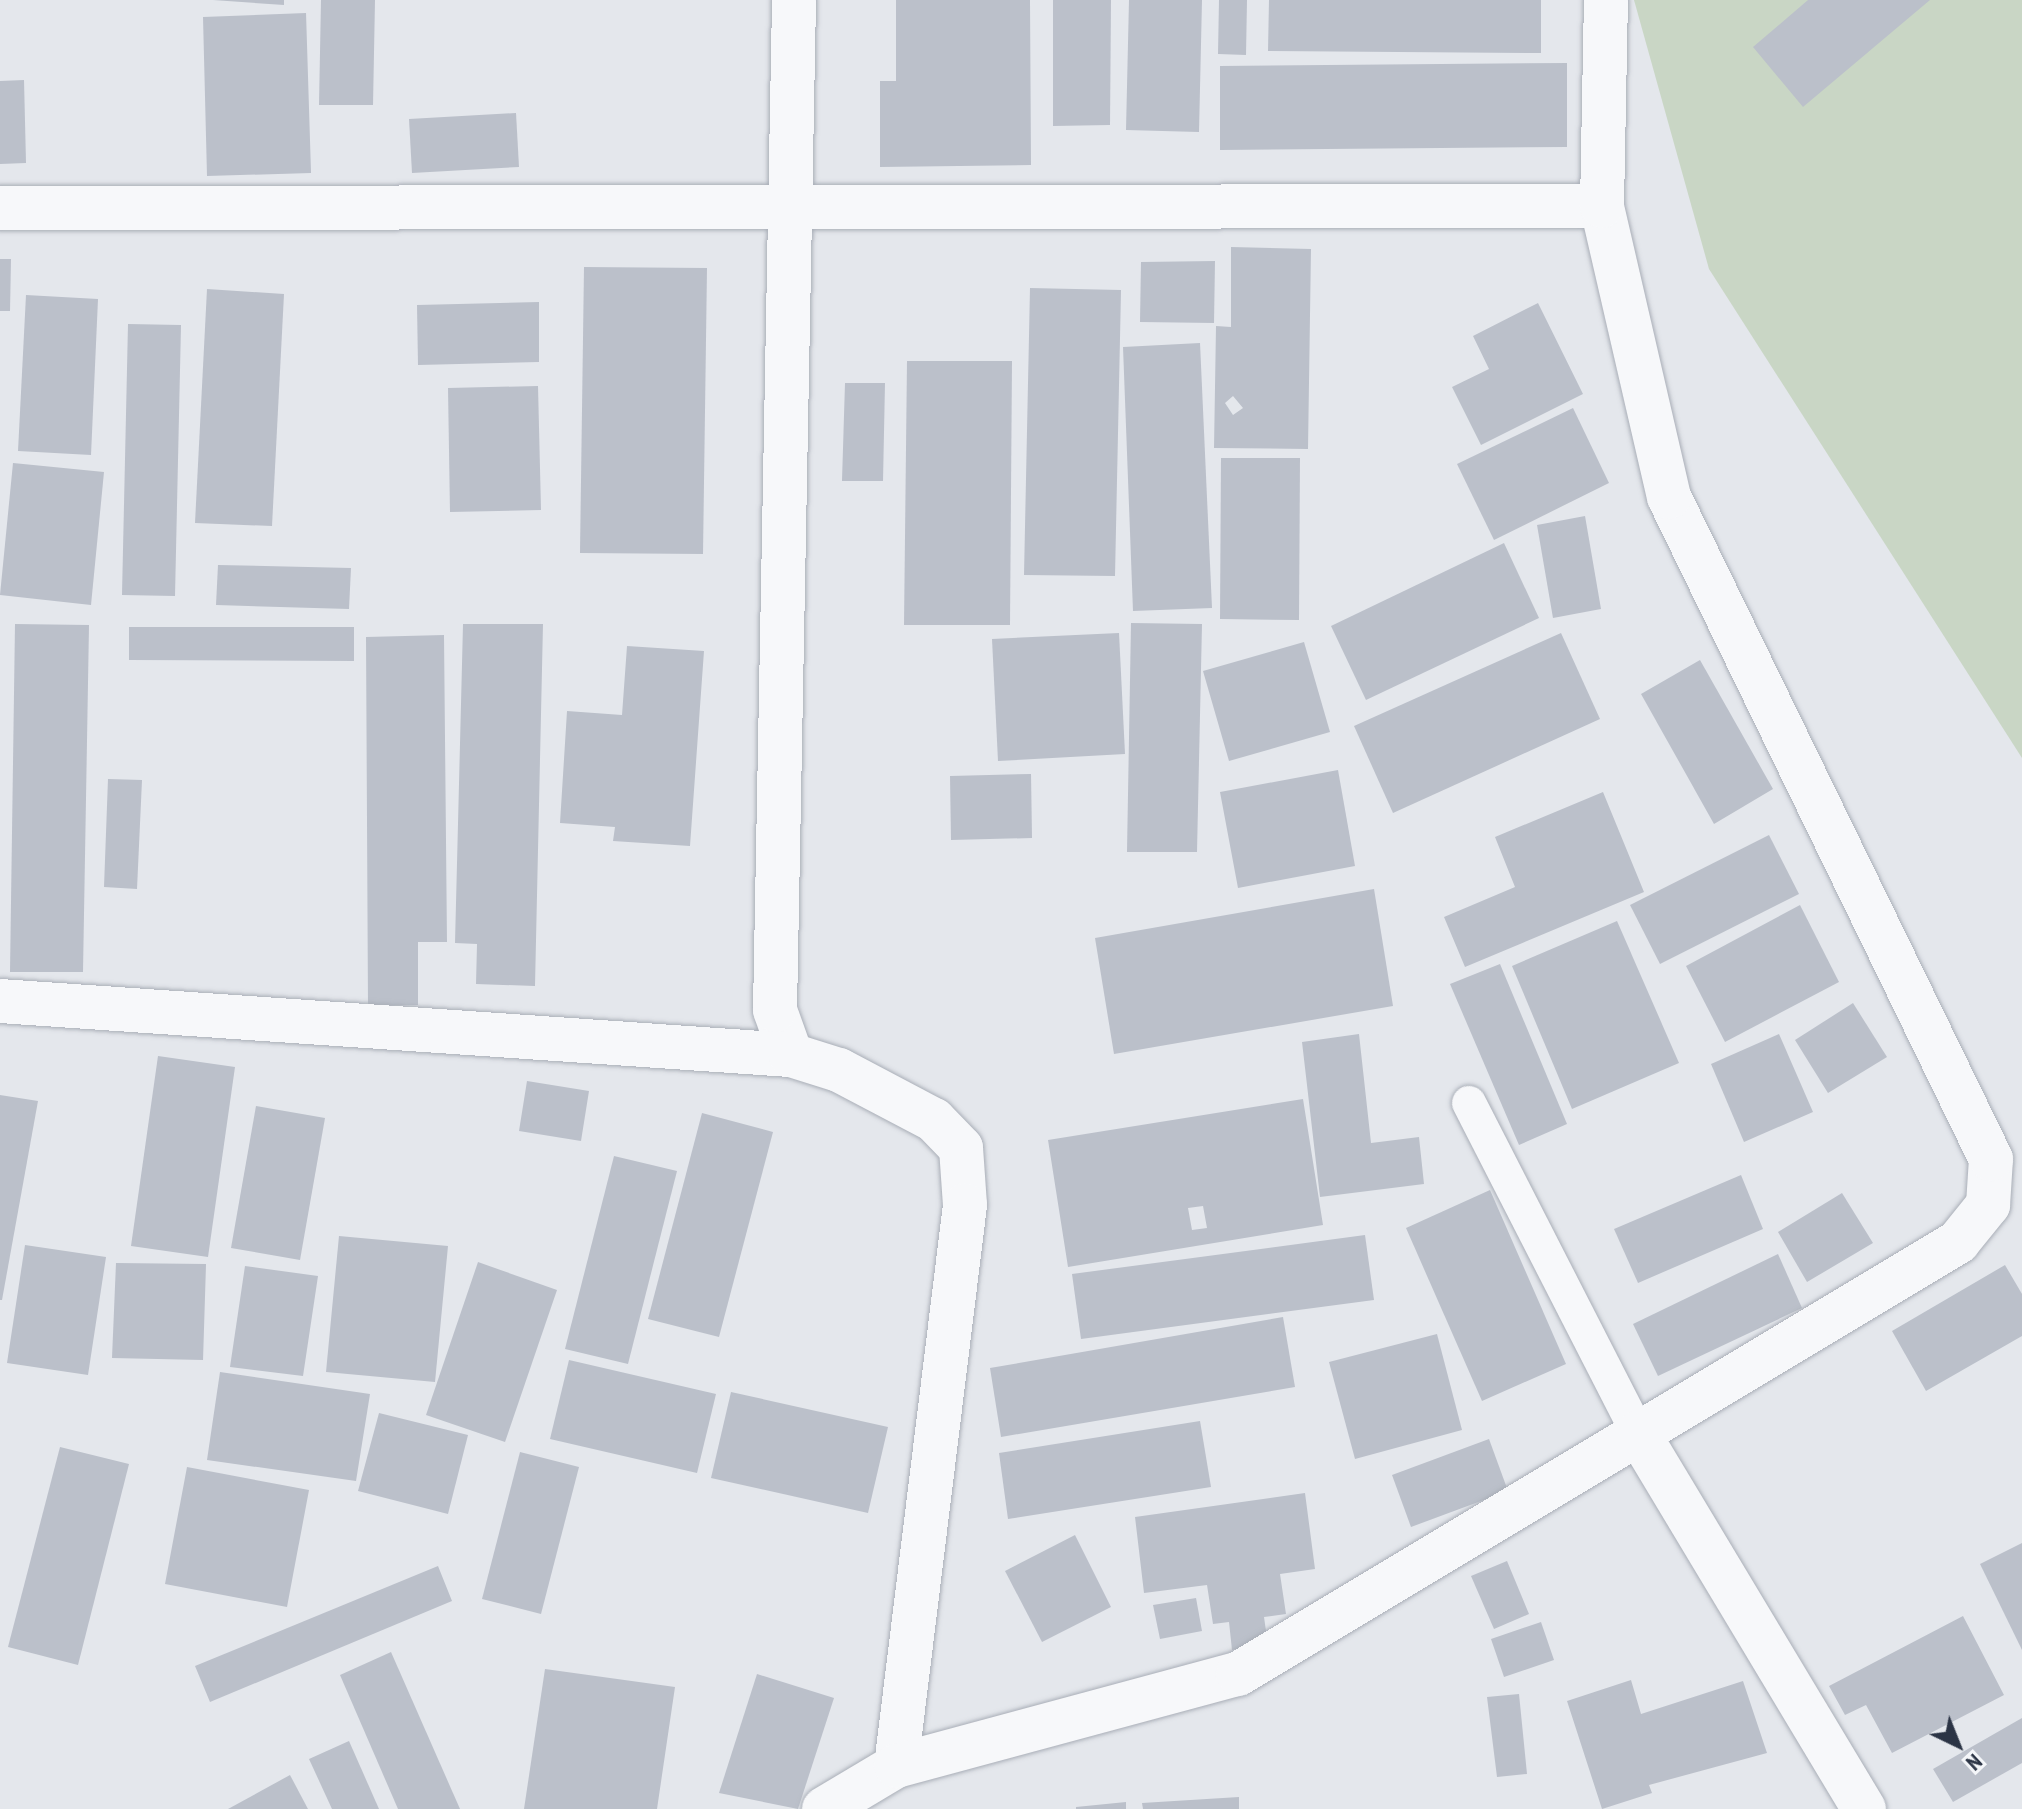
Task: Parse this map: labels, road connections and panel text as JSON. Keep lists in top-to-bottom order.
{
  "north": "bottom right"
}
